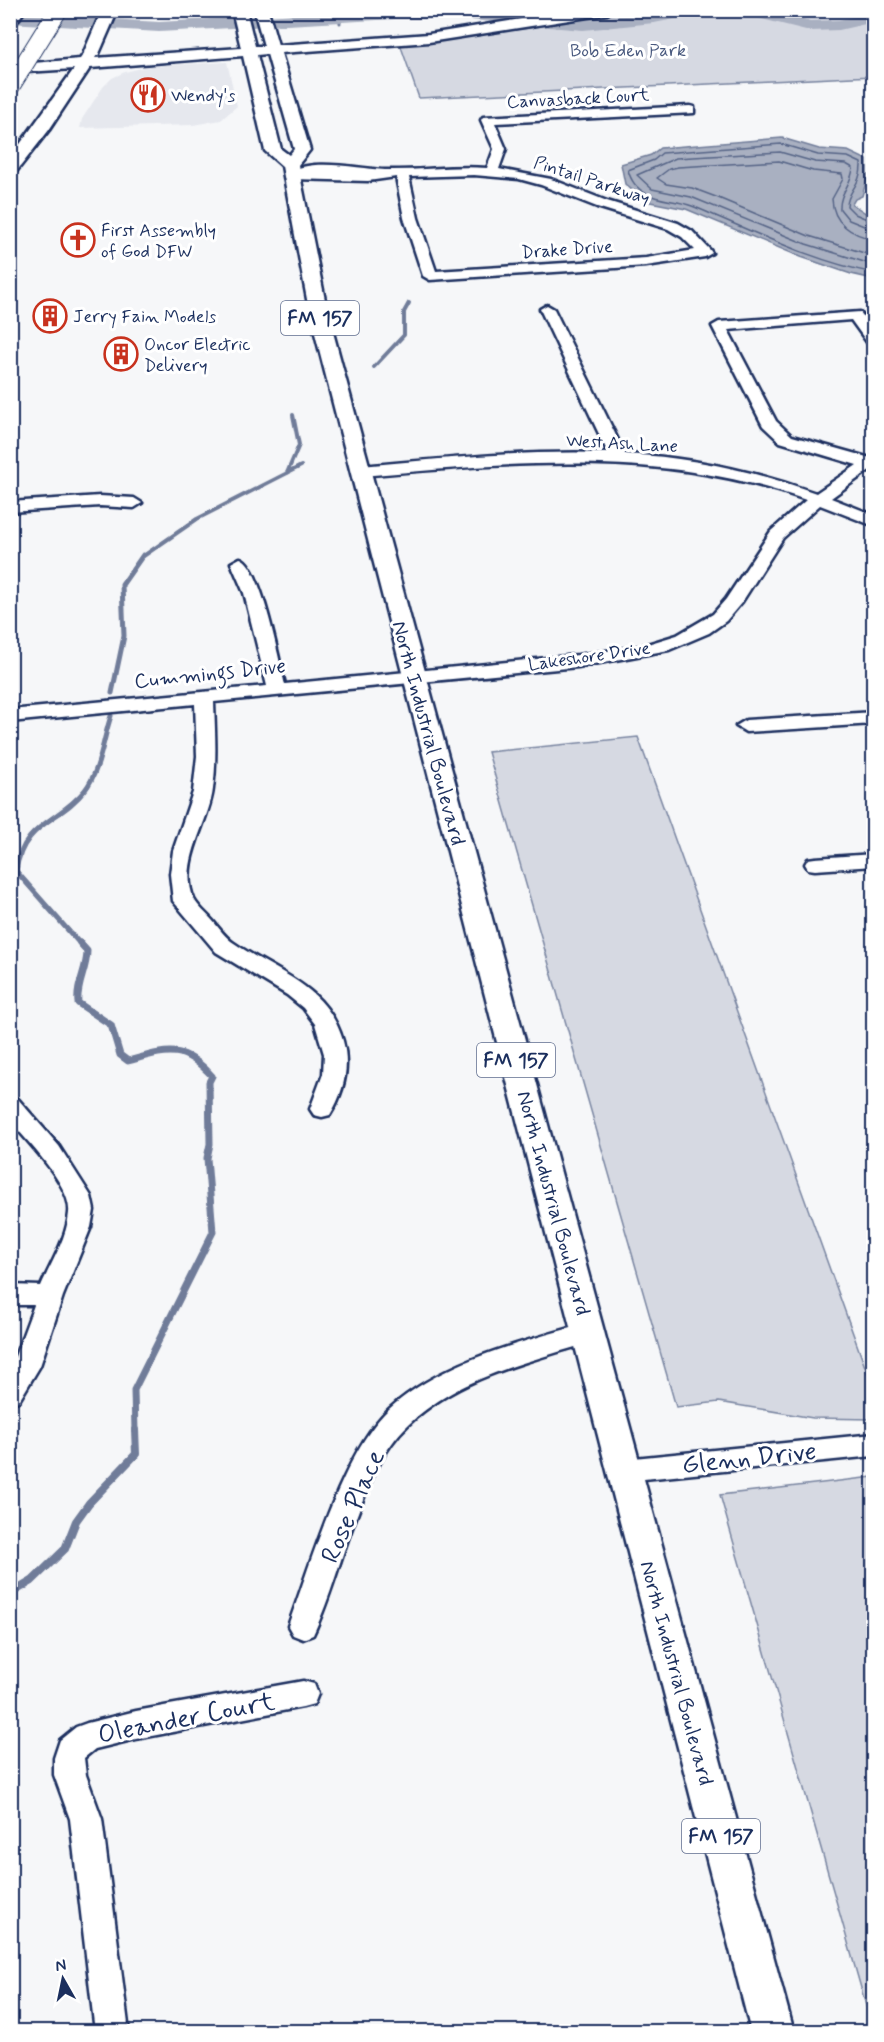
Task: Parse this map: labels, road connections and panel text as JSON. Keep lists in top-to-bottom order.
{
  "streets": {
    "main road": ["FM 157", "North Industrial Boulevard"],
    "street": [
      "Canvasback Court",
      "Pintail Parkway",
      "Drake Drive",
      "West Ash Lane",
      "Lakeshore Drive",
      "Cummings Drive",
      "Glenn Drive",
      "Rose Place",
      "Oleander Court"
    ]
  },
  "crossings": [
    ["Canvasback Court", "Pintail Parkway"],
    ["Pintail Parkway", "Drake Drive"],
    ["Pintail Parkway", "North Industrial Boulevard"],
    ["West Ash Lane", "Lakeshore Drive"],
    ["West Ash Lane", "North Industrial Boulevard"],
    ["Lakeshore Drive", "Cummings Drive"],
    ["Lakeshore Drive", "North Industrial Boulevard"],
    ["Cummings Drive", "North Industrial Boulevard"],
    ["North Industrial Boulevard", "Glenn Drive"],
    ["North Industrial Boulevard", "Rose Place"]
  ],
  "parks": ["Bob Eden Park"],
  "places": {
    "restaurant": ["Wendy's"],
    "church": ["First Assembly of God DFW"],
    "building": ["Jerry Fain Models", "Oncor Electric Delivery"]
  },
  "north": "top"
}
